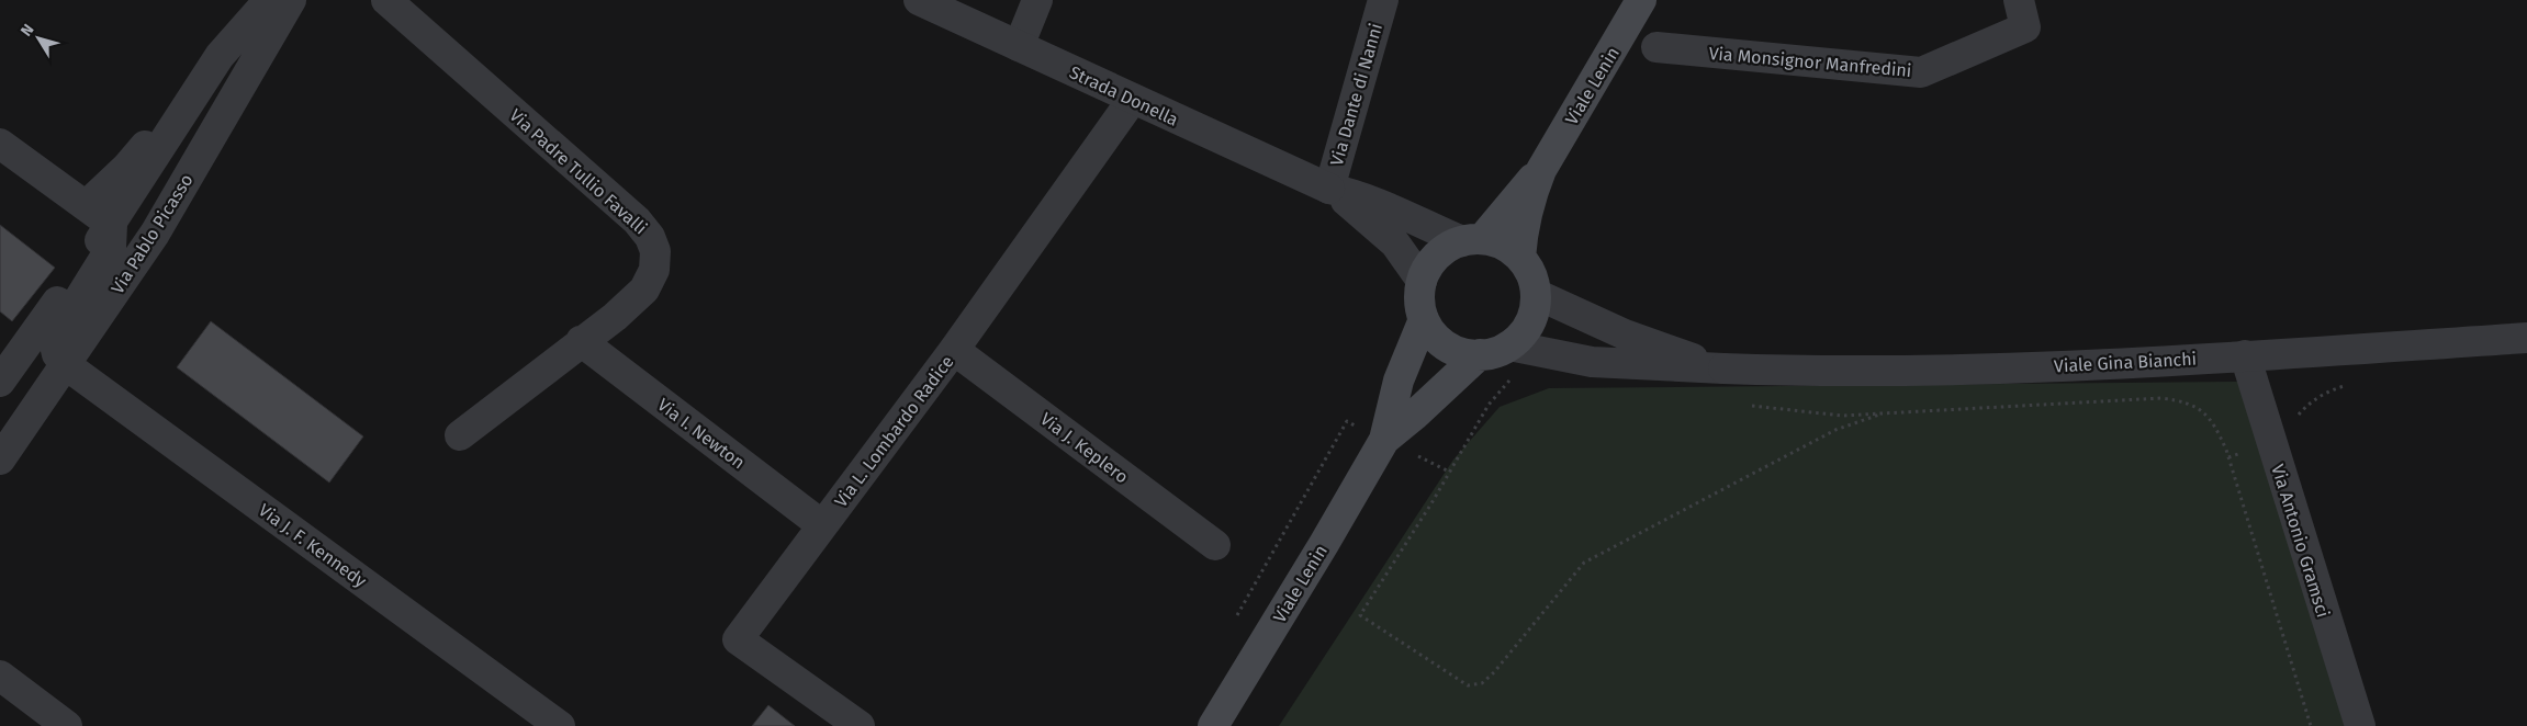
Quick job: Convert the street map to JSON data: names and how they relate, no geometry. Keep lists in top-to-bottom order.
{
  "streets": {
    "main road": ["Viale Lenin"],
    "street": [
      "Via Monsignor Manfredini",
      "Via Dante di Nanni",
      "Strada Donella",
      "Via Padre Tullio Favalli",
      "Via Pablo Picasso",
      "Viale Gina Bianchi",
      "Via L. Lombardo Radice",
      "Via I. Newton",
      "Via J. Keplero",
      "Via Antonio Gramsci",
      "Via J. F. Kennedy"
    ]
  },
  "crossings": [
    ["Viale Lenin", "Viale Gina Bianchi"],
    ["Via Dante di Nanni", "Strada Donella"],
    ["Strada Donella", "Via L. Lombardo Radice"],
    ["Via Padre Tullio Favalli", "Via I. Newton"],
    ["Via Pablo Picasso", "Via J. F. Kennedy"],
    ["Viale Gina Bianchi", "Via Antonio Gramsci"],
    ["Via L. Lombardo Radice", "Via I. Newton"],
    ["Via L. Lombardo Radice", "Via J. Keplero"]
  ],
  "north": "top left"
}
